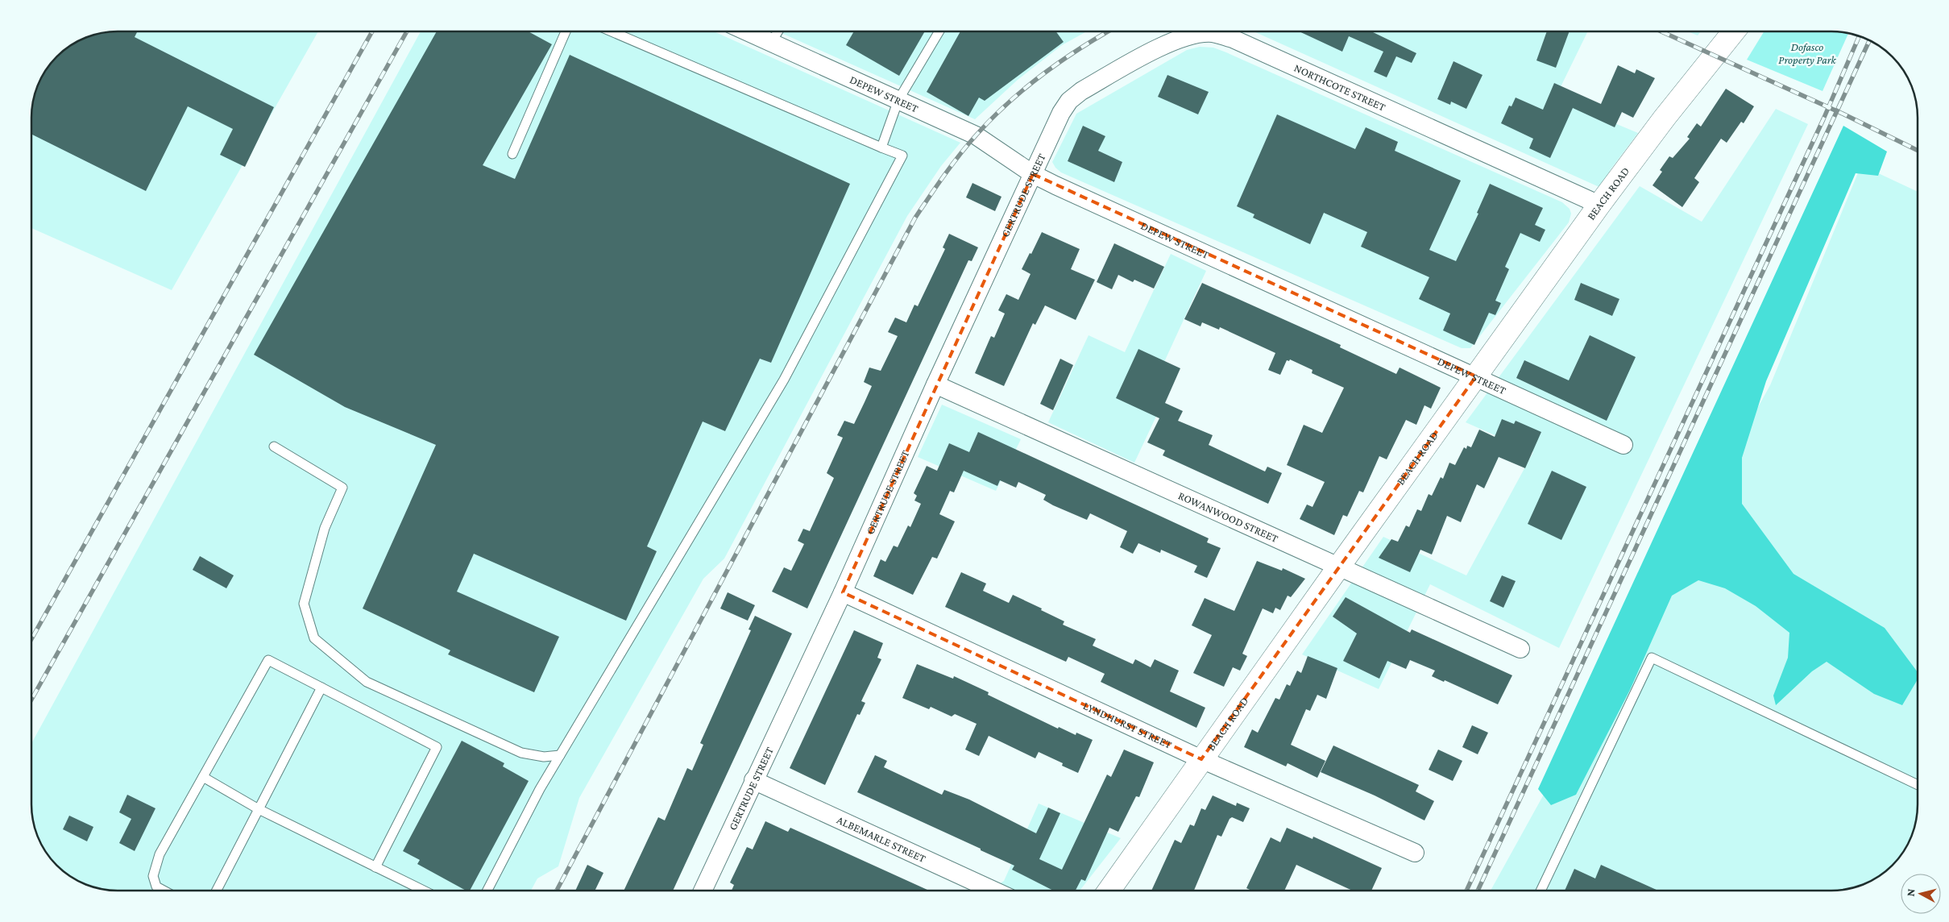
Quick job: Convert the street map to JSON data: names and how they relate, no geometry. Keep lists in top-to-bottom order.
{
  "streets": {
    "street": [
      "NORTHCOTE STREET",
      "DEPEW STREET",
      "BEACH ROAD",
      "GERTRUDE STREET",
      "ROWANWOOD STREET",
      "LYNDHURST STREET",
      "ALBEMARLE STREET"
    ]
  },
  "crossings": [
    ["NORTHCOTE STREET", "BEACH ROAD"],
    ["NORTHCOTE STREET", "GERTRUDE STREET"],
    ["DEPEW STREET", "BEACH ROAD"],
    ["DEPEW STREET", "GERTRUDE STREET"],
    ["BEACH ROAD", "ROWANWOOD STREET"],
    ["BEACH ROAD", "LYNDHURST STREET"],
    ["GERTRUDE STREET", "ROWANWOOD STREET"],
    ["GERTRUDE STREET", "LYNDHURST STREET"],
    ["GERTRUDE STREET", "ALBEMARLE STREET"]
  ],
  "parks": ["Dofasco Property Park"],
  "north": "left"
}
